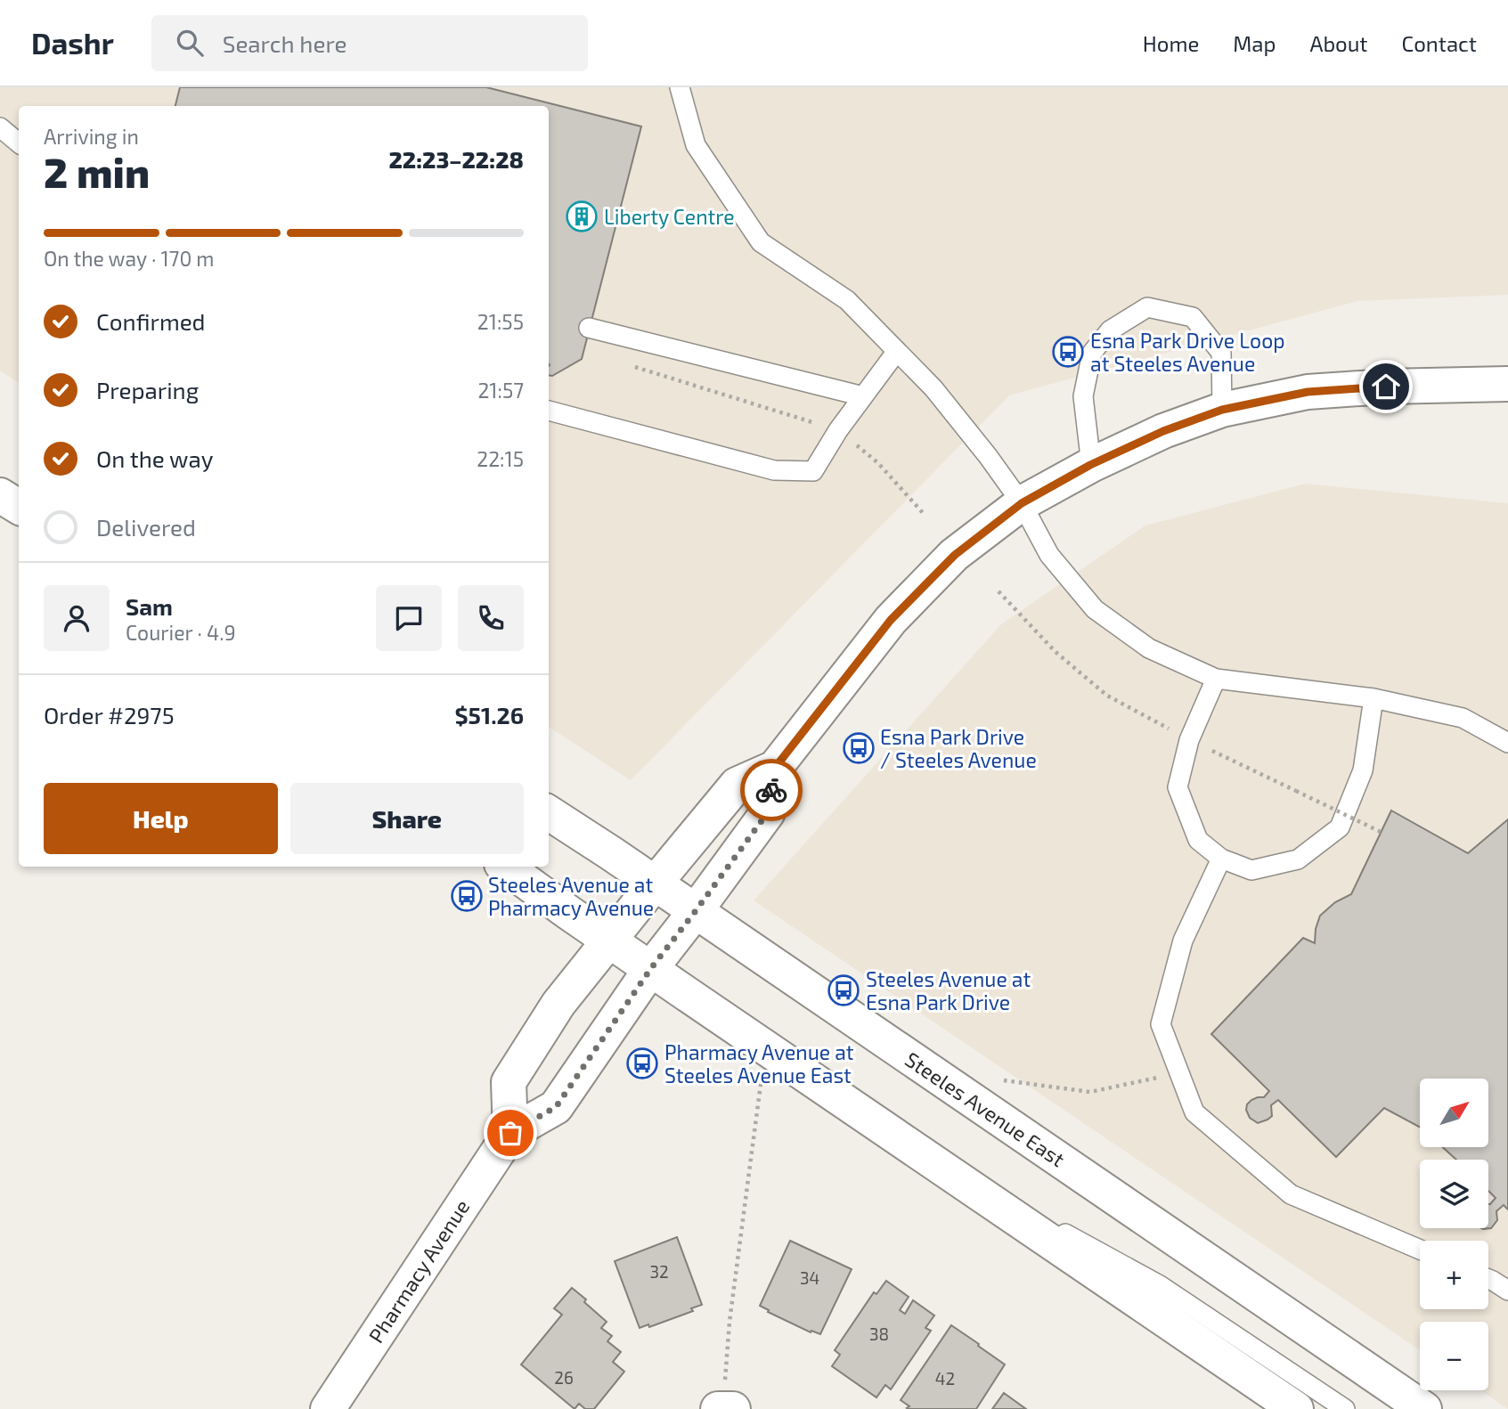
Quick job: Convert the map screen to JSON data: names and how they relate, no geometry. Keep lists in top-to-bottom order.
{
  "streets": {
    "street": ["Steeles Avenue East", "Pharmacy Avenue"]
  },
  "crossings": [
    ["Steeles Avenue East", "Pharmacy Avenue"]
  ],
  "places": {
    "building": ["Liberty Centre"],
    "bus stop": [
      "Esna Park Drive Loop at Steeles Avenue",
      "Esna Park Drive / Steeles Avenue",
      "Steeles Avenue at Pharmacy Avenue",
      "Steeles Avenue at Esna Park Drive",
      "Pharmacy Avenue at Steeles Avenue East"
    ]
  },
  "house_numbers": [
    "32",
    "34",
    "38",
    "26",
    "42"
  ],
  "north": "top right",
  "page": {
    "header": "Dashr",
    "search": "Search here",
    "nav": [
      "Home",
      "Map",
      "About",
      "Contact"
    ],
    "heading": ["2 min", "Arriving in", "22:23–22:28"],
    "panel": [
      "Sam",
      "Courier · 4.9",
      "Order #2975",
      "$51.26"
    ],
    "bar": "On the way · 170 m",
    "list": [
      ["Confirmed", "21:55"],
      ["Preparing", "21:57"],
      ["On the way", "22:15"],
      "Delivered"
    ],
    "buttons": ["Help", "Share"],
    "map_buttons": ["+", "−"]
  }
}
